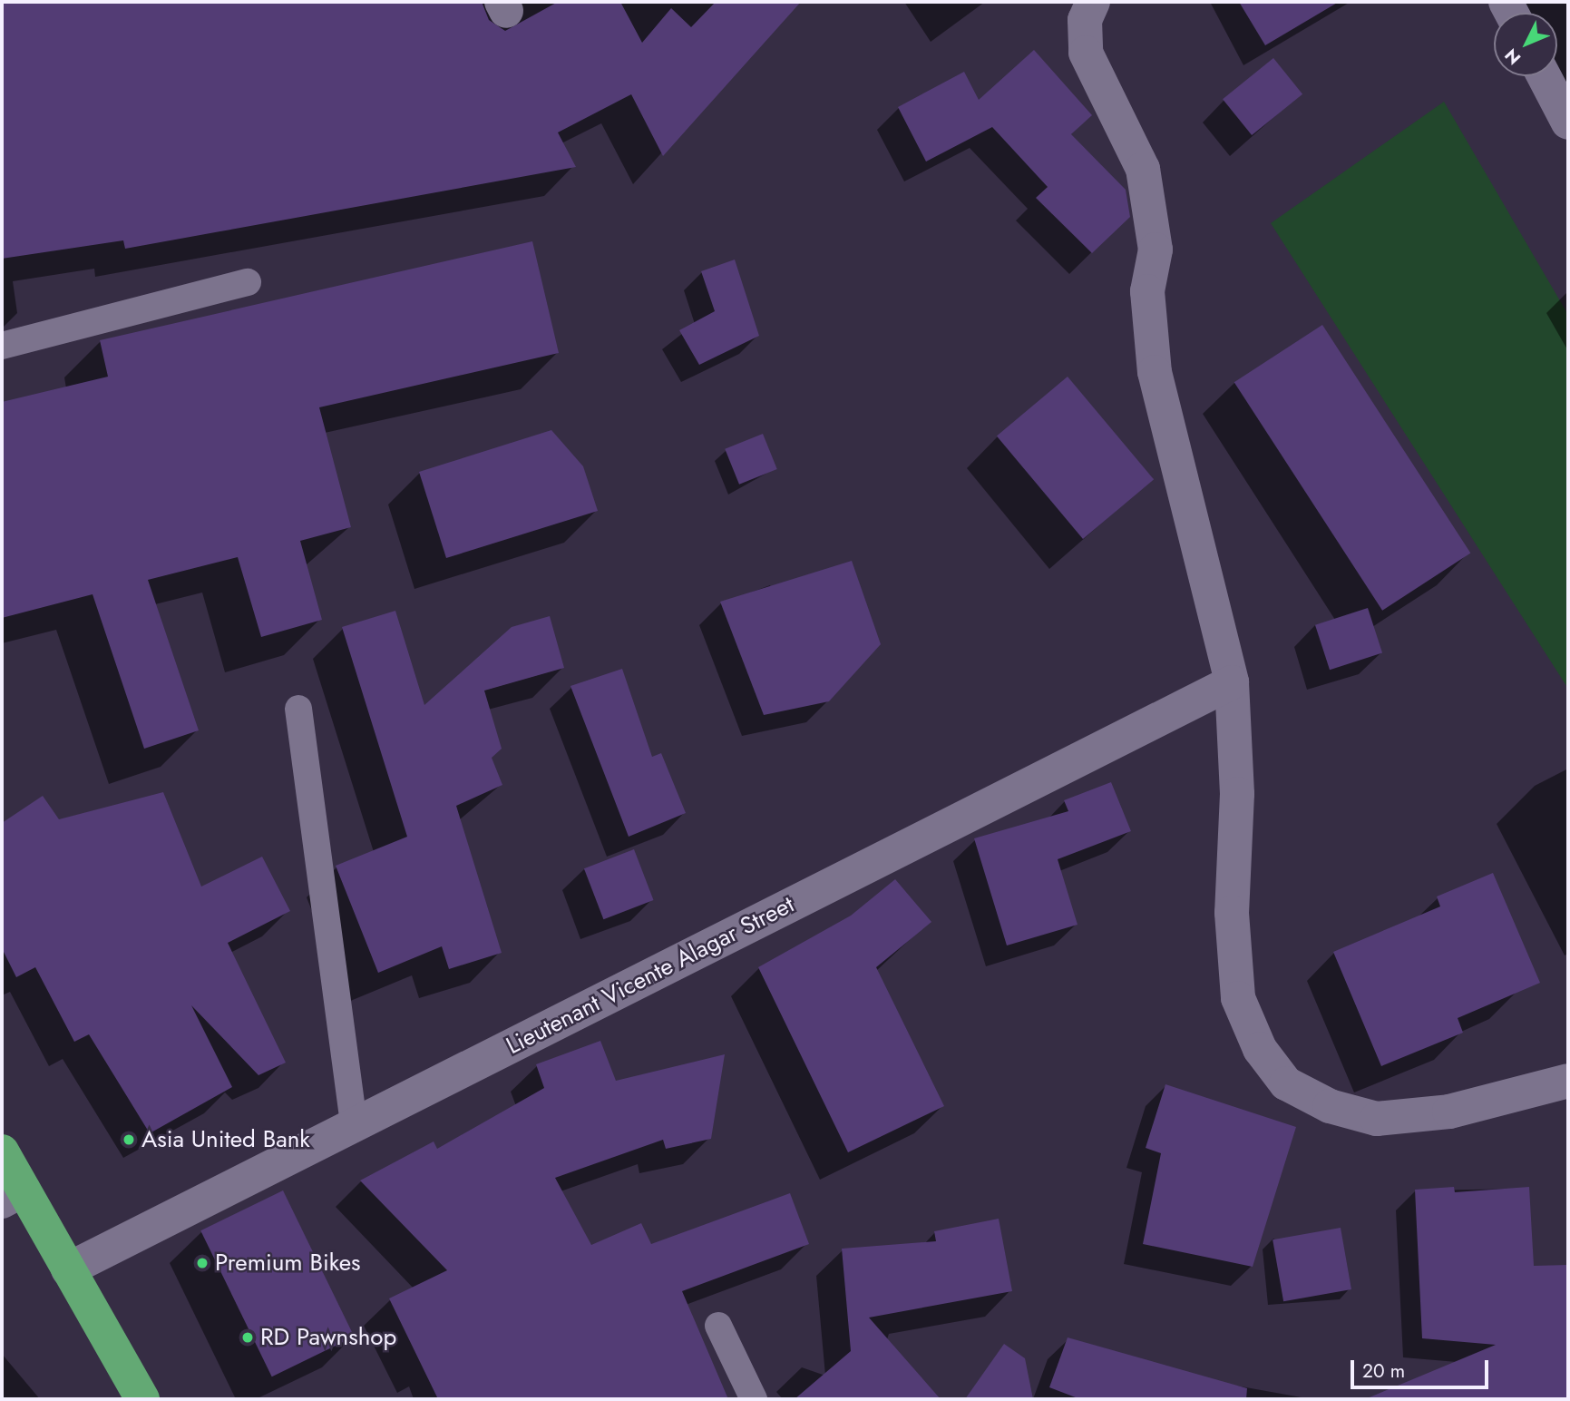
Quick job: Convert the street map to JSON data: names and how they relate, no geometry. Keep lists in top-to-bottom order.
{
  "streets": {
    "street": ["Lieutenant Vicente Alagar Street"]
  },
  "places": ["Asia United Bank", "Premium Bikes", "RD Pawnshop"],
  "scale_bar": "20 m",
  "north": "bottom left"
}
